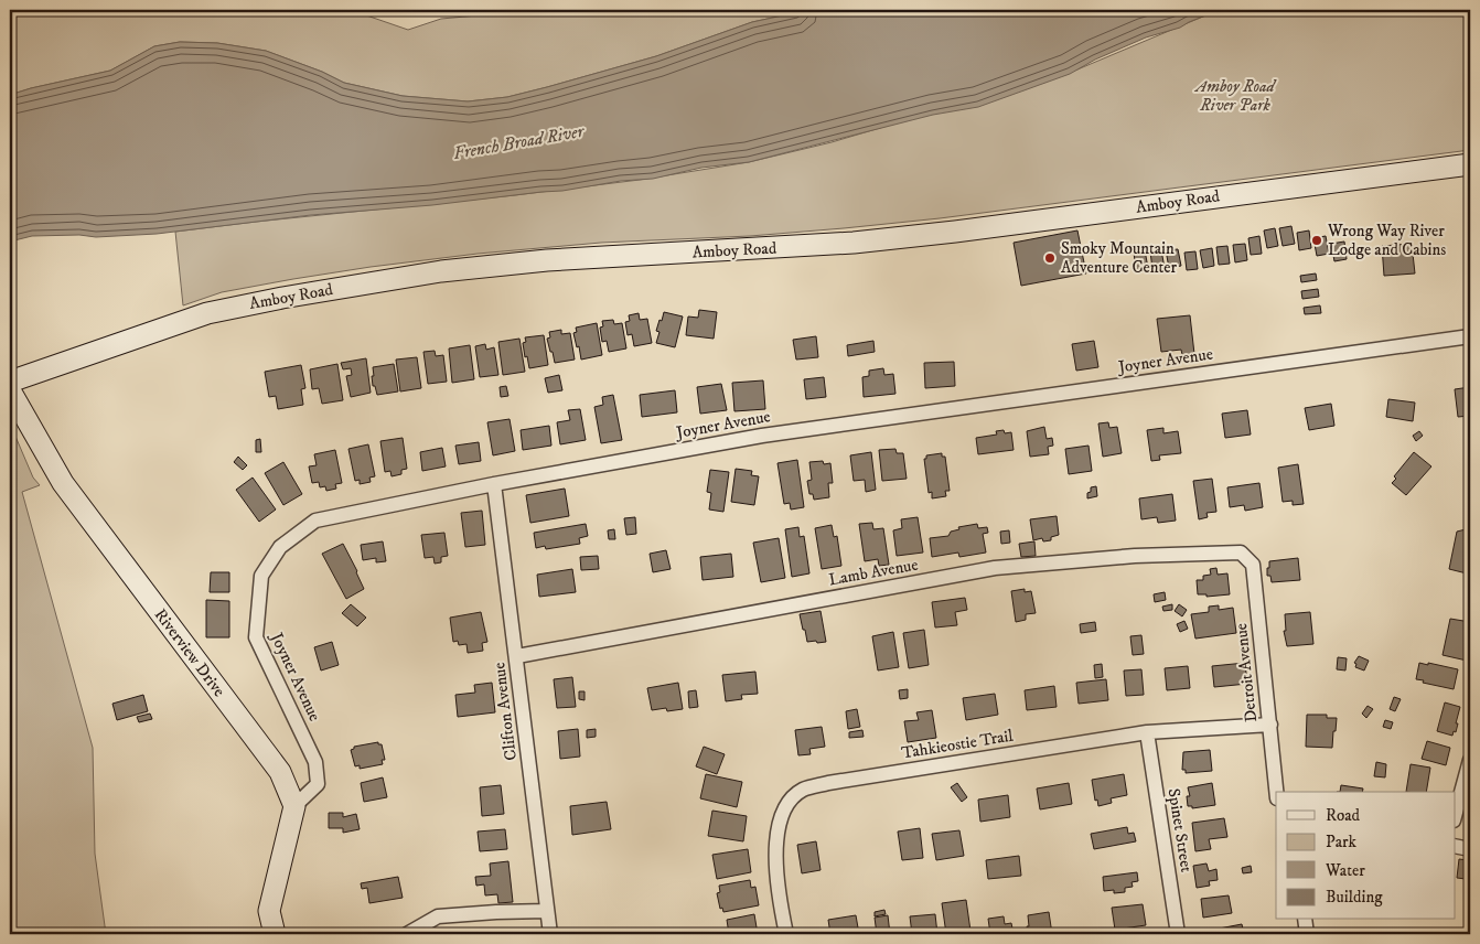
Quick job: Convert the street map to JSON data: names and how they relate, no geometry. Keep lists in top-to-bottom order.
{
  "streets": {
    "main road": ["Amboy Road", "Riverview Drive"],
    "street": [
      "Joyner Avenue",
      "Lamb Avenue",
      "Detroit Avenue",
      "Clifton Avenue",
      "Tahkieostie Trail",
      "Spinet Street"
    ]
  },
  "crossings": [
    ["Joyner Avenue", "Riverview Drive"],
    ["Joyner Avenue", "Clifton Avenue"],
    ["Lamb Avenue", "Detroit Avenue"],
    ["Lamb Avenue", "Clifton Avenue"],
    ["Detroit Avenue", "Tahkieostie Trail"],
    ["Tahkieostie Trail", "Spinet Street"]
  ],
  "water": ["French Broad River"],
  "parks": ["Amboy Road River Park"],
  "places": ["Wrong Way River Lodge and Cabins", "Smoky Mountain Adventure Center"],
  "legend": [
    "Road",
    "Park",
    "Water",
    "Building"
  ]
}
